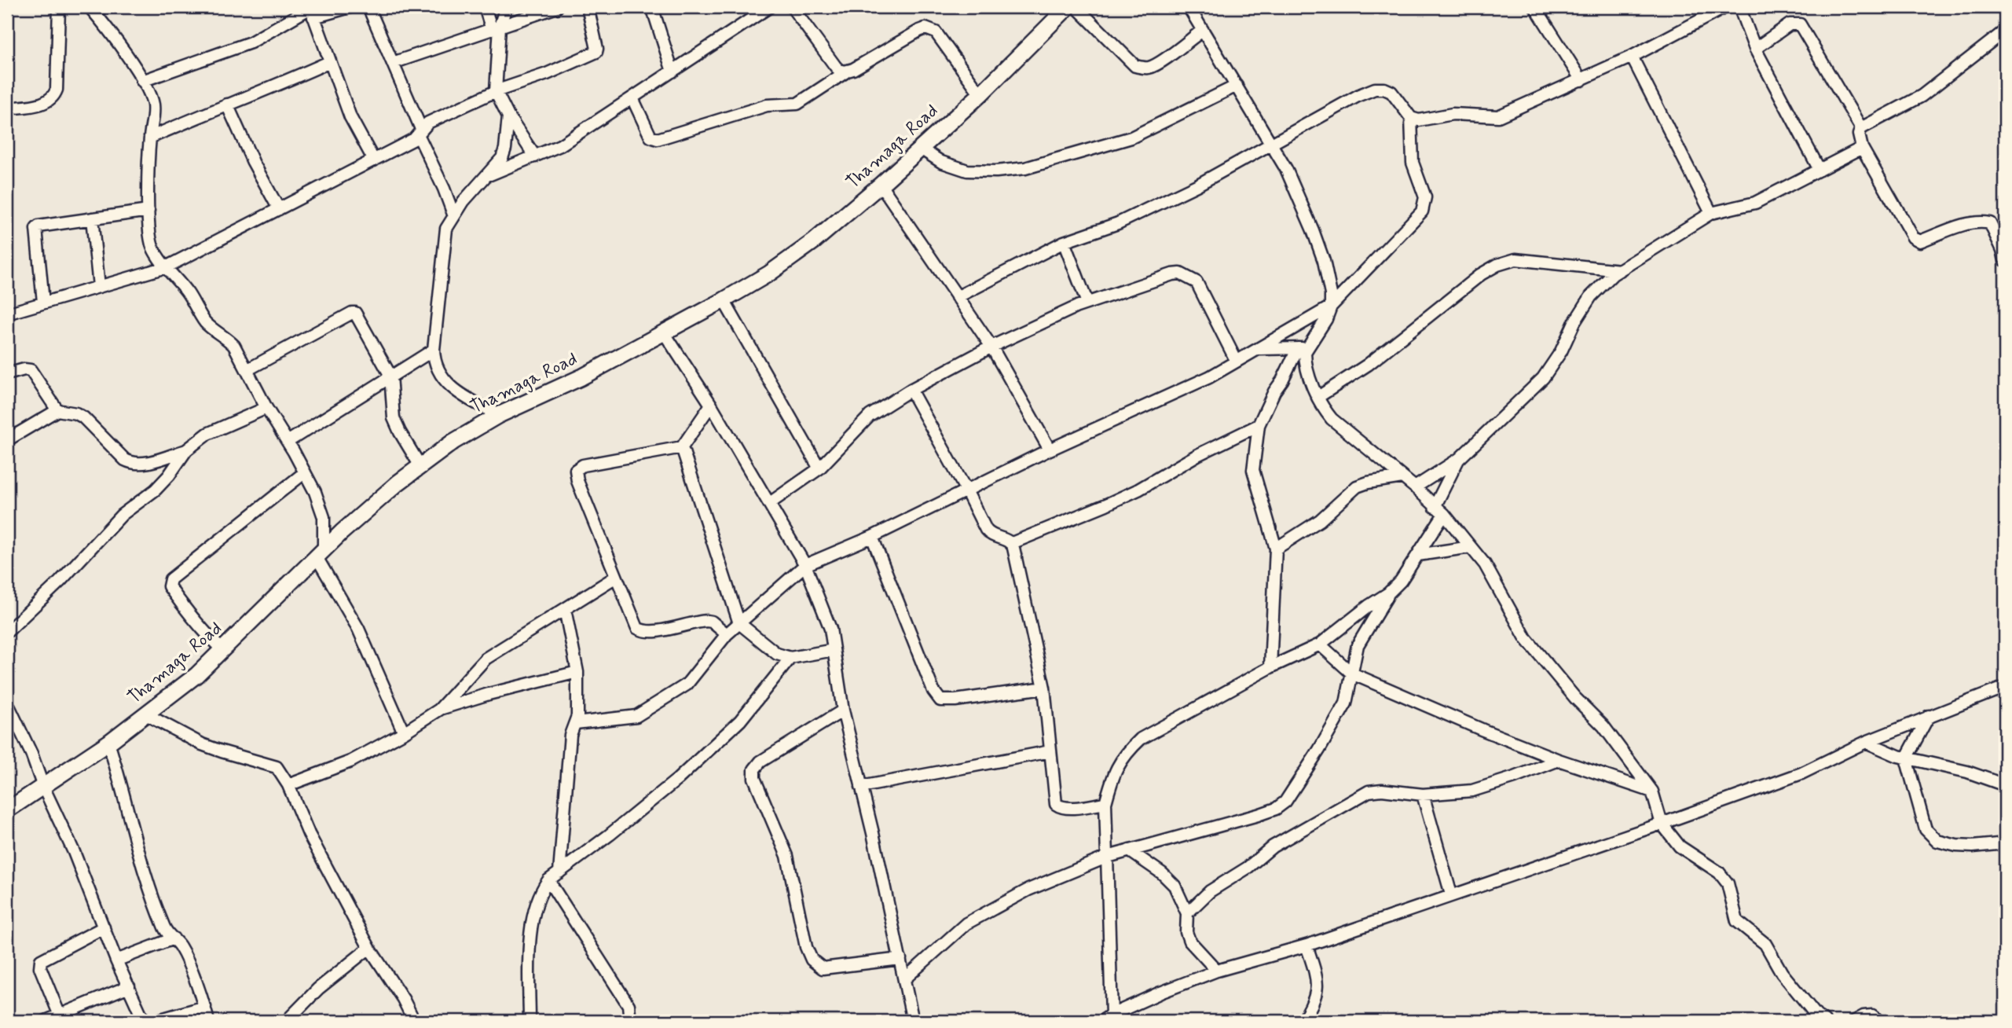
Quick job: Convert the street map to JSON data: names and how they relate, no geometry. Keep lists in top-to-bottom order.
{
  "streets": {
    "main road": ["Thamaga Road"]
  }
}
